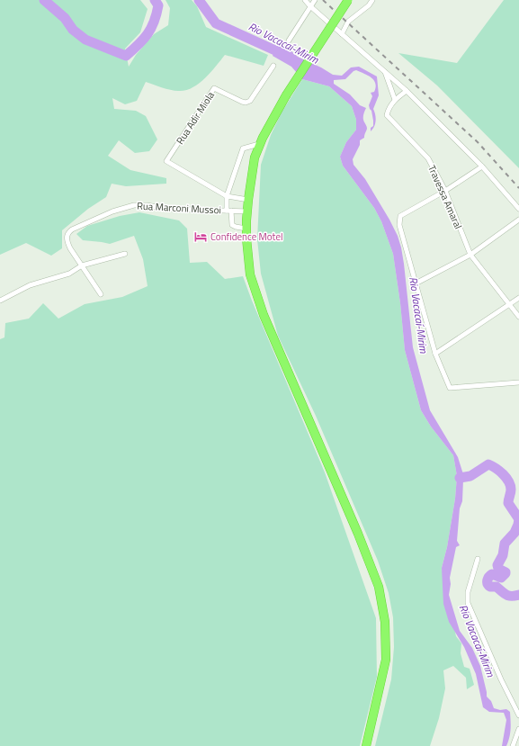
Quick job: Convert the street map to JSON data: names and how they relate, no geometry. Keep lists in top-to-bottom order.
{
  "streets": {
    "street": ["Rua Adir Miola", "Travessa Amaral", "Rua Marconi Mussoi"]
  },
  "water": ["Rio Vacacaí-Mirim"],
  "places": {
    "hotel": ["Confidence Motel"]
  }
}
